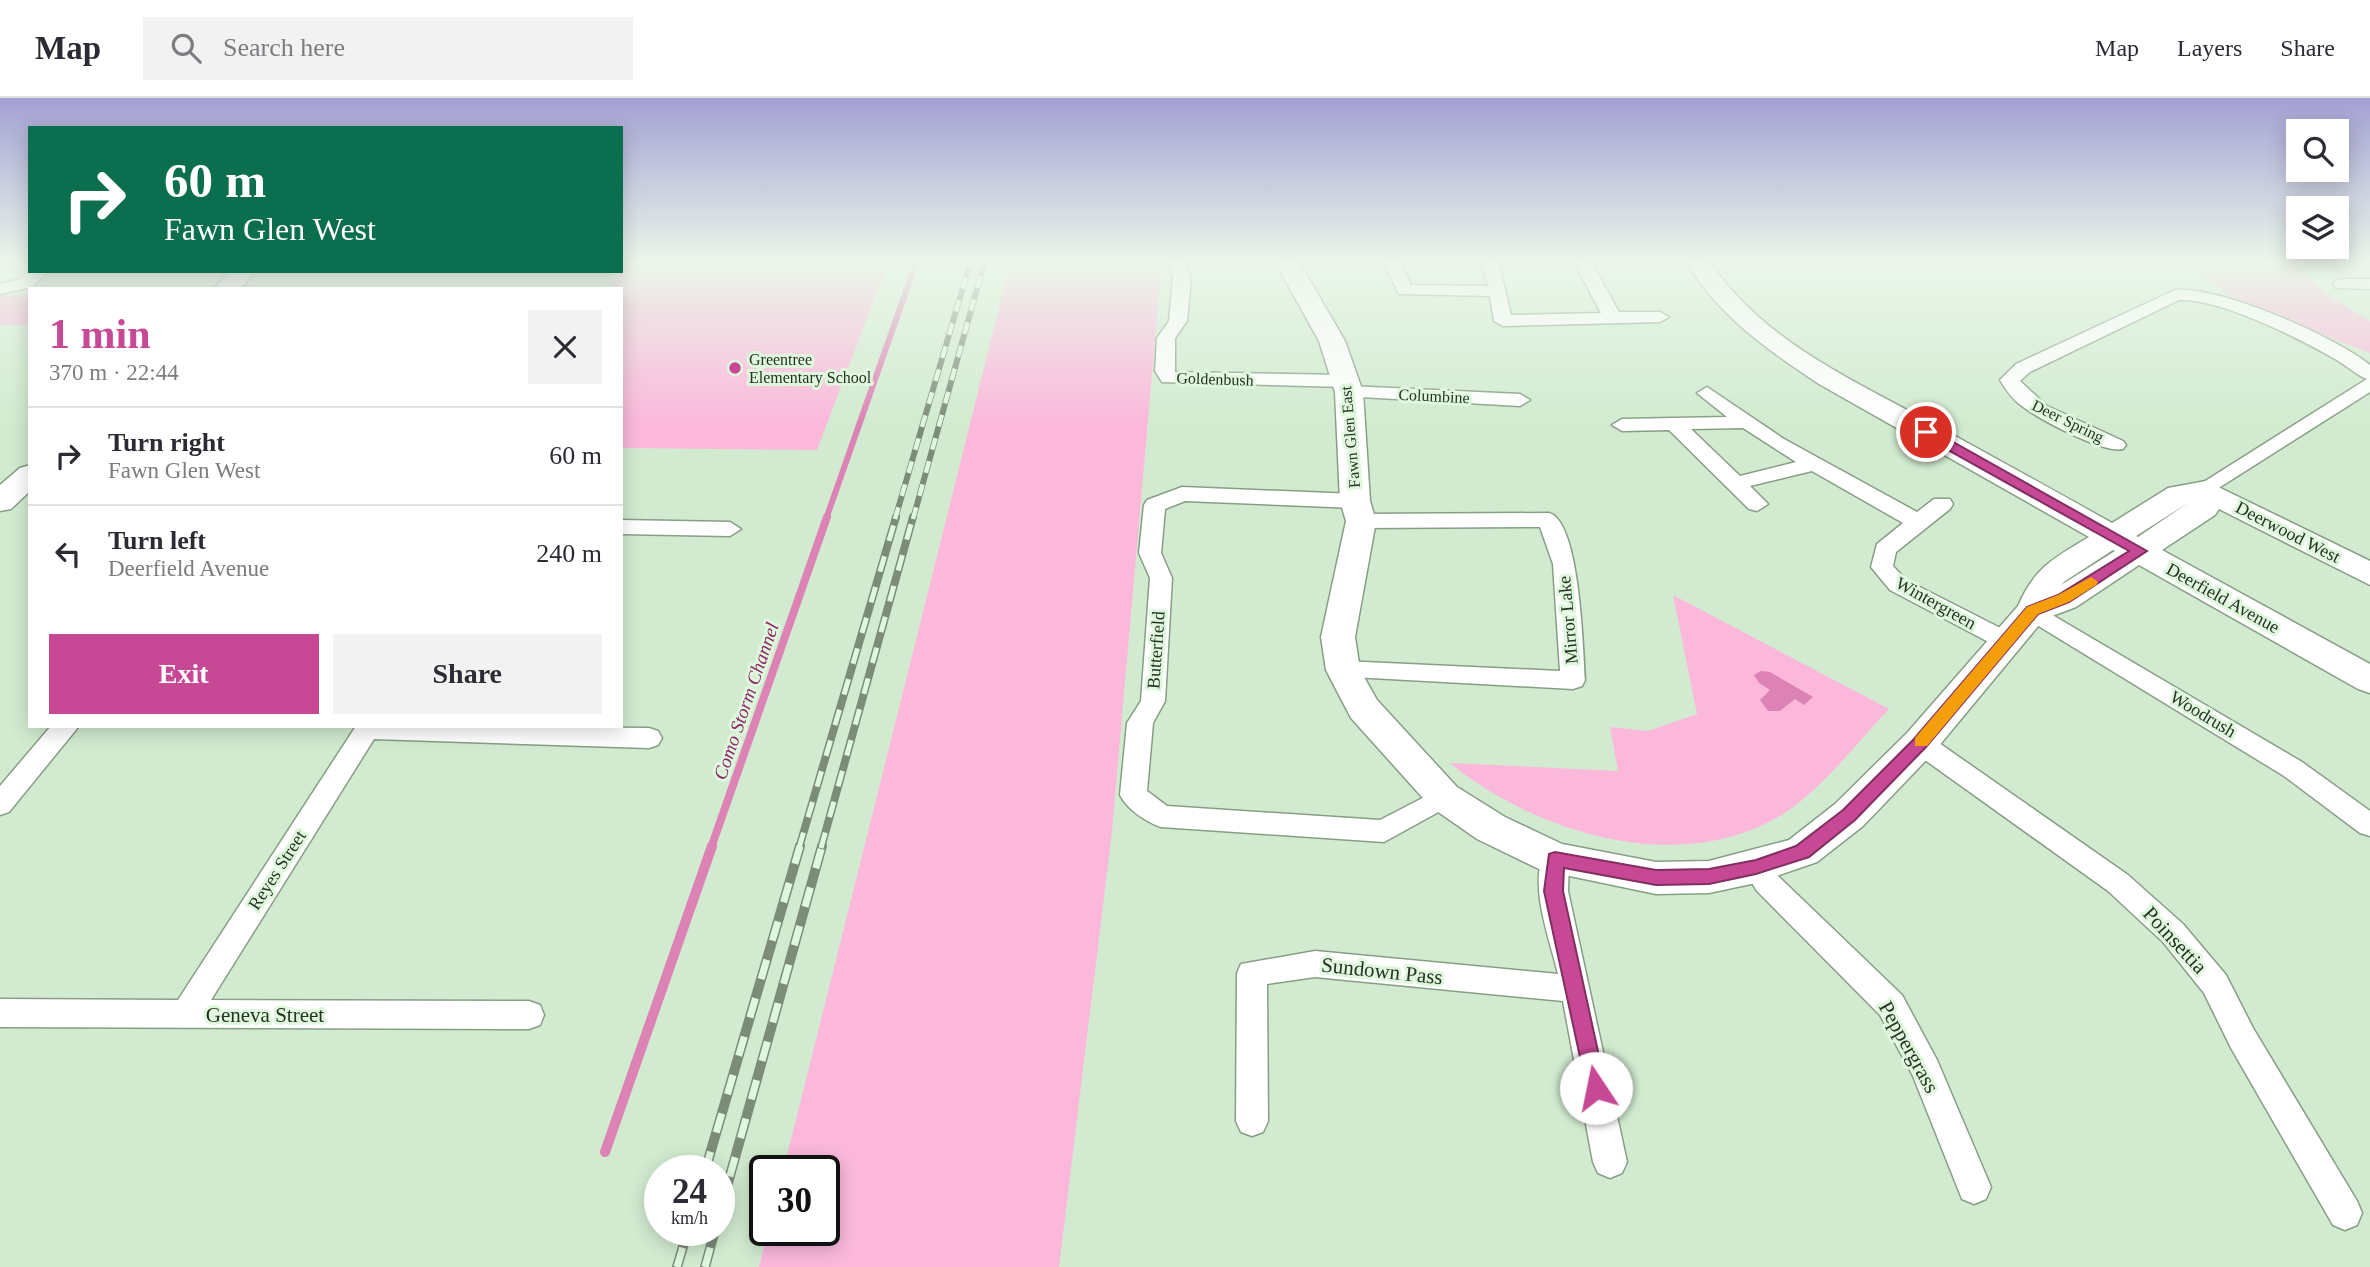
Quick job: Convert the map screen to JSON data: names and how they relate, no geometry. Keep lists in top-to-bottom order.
{
  "streets": {
    "street": [
      "Goldenbush",
      "Columbine",
      "Deer Spring",
      "Fawn Glen East",
      "Deerwood West",
      "Deerfield Avenue",
      "Wintergreen",
      "Mirror Lake",
      "Butterfield",
      "Woodrush",
      "Reyes Street",
      "Poinsettia",
      "Sundown Pass",
      "Geneva Street",
      "Peppergrass"
    ]
  },
  "crossings": [
    ["Goldenbush", "Columbine"],
    ["Goldenbush", "Fawn Glen East"],
    ["Columbine", "Fawn Glen East"],
    ["Fawn Glen East", "Mirror Lake"],
    ["Fawn Glen East", "Butterfield"],
    ["Mirror Lake", "Butterfield"],
    ["Reyes Street", "Geneva Street"]
  ],
  "water": ["Como Storm Channel"],
  "places": ["Greentree Elementary School"],
  "page": {
    "header": "Map",
    "search": "Search here",
    "nav": ["Map", "Layers", "Share"],
    "turn": ["60 m", "Fawn Glen West"],
    "heading": ["1 min", "370 m · 22:44"],
    "list": [
      {
        "name": "Turn right",
        "note": "Fawn Glen West",
        "value": "60 m"
      },
      {
        "name": "Turn left",
        "note": "Deerfield Avenue",
        "value": "240 m"
      }
    ],
    "buttons": ["Exit", "Share"],
    "speed": "24 km/h",
    "limit": "30"
  }
}
